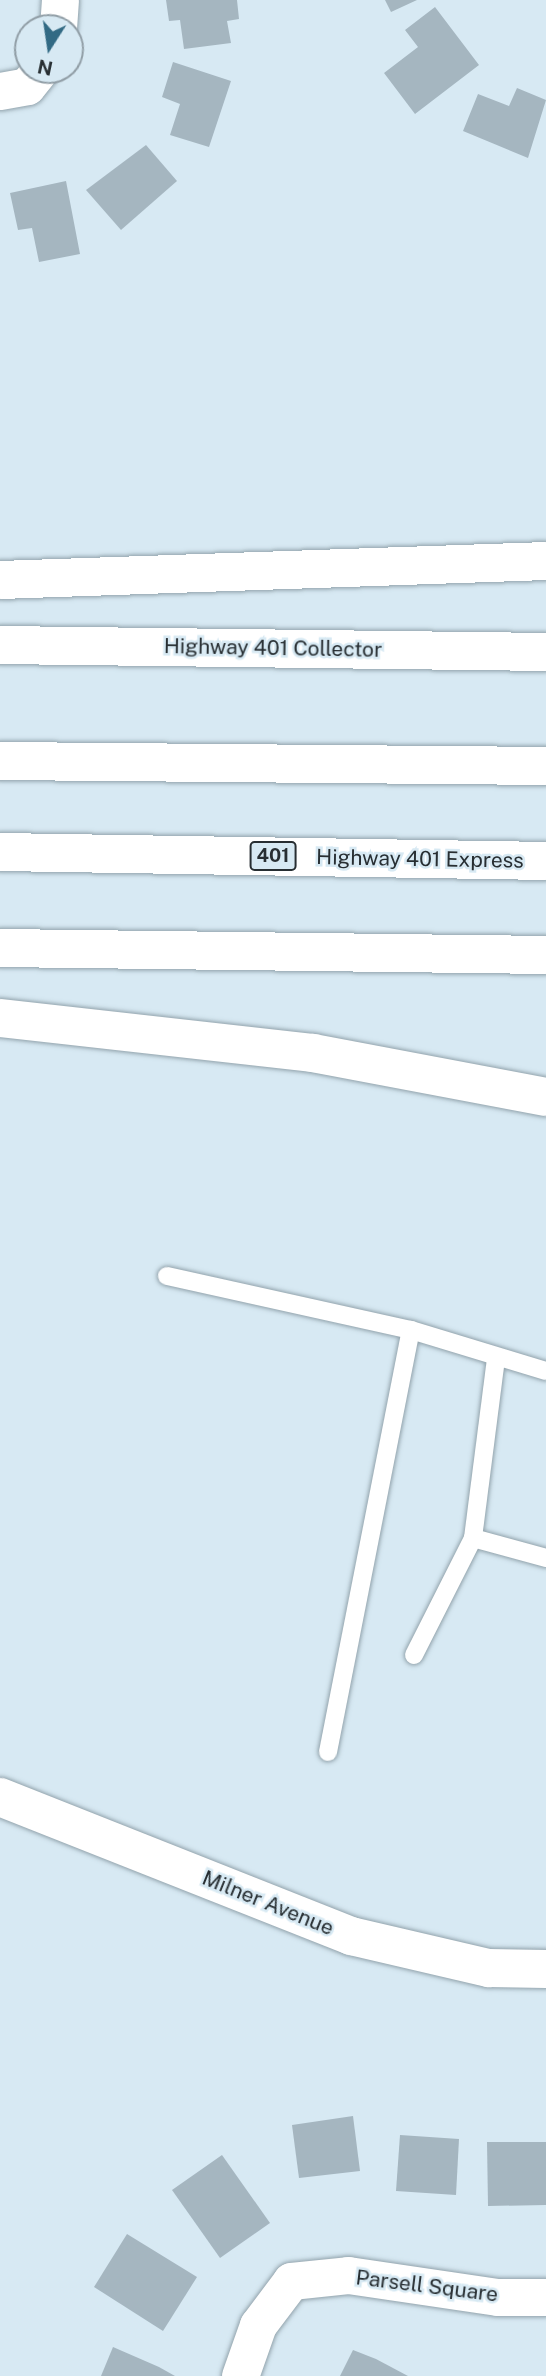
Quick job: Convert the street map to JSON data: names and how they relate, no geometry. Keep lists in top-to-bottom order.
{
  "streets": {
    "main road": [
      "Highway 401 Collector",
      "401",
      "Highway 401 Express",
      "Milner Avenue"
    ],
    "street": ["Parsell Square"]
  },
  "north": "bottom"
}
